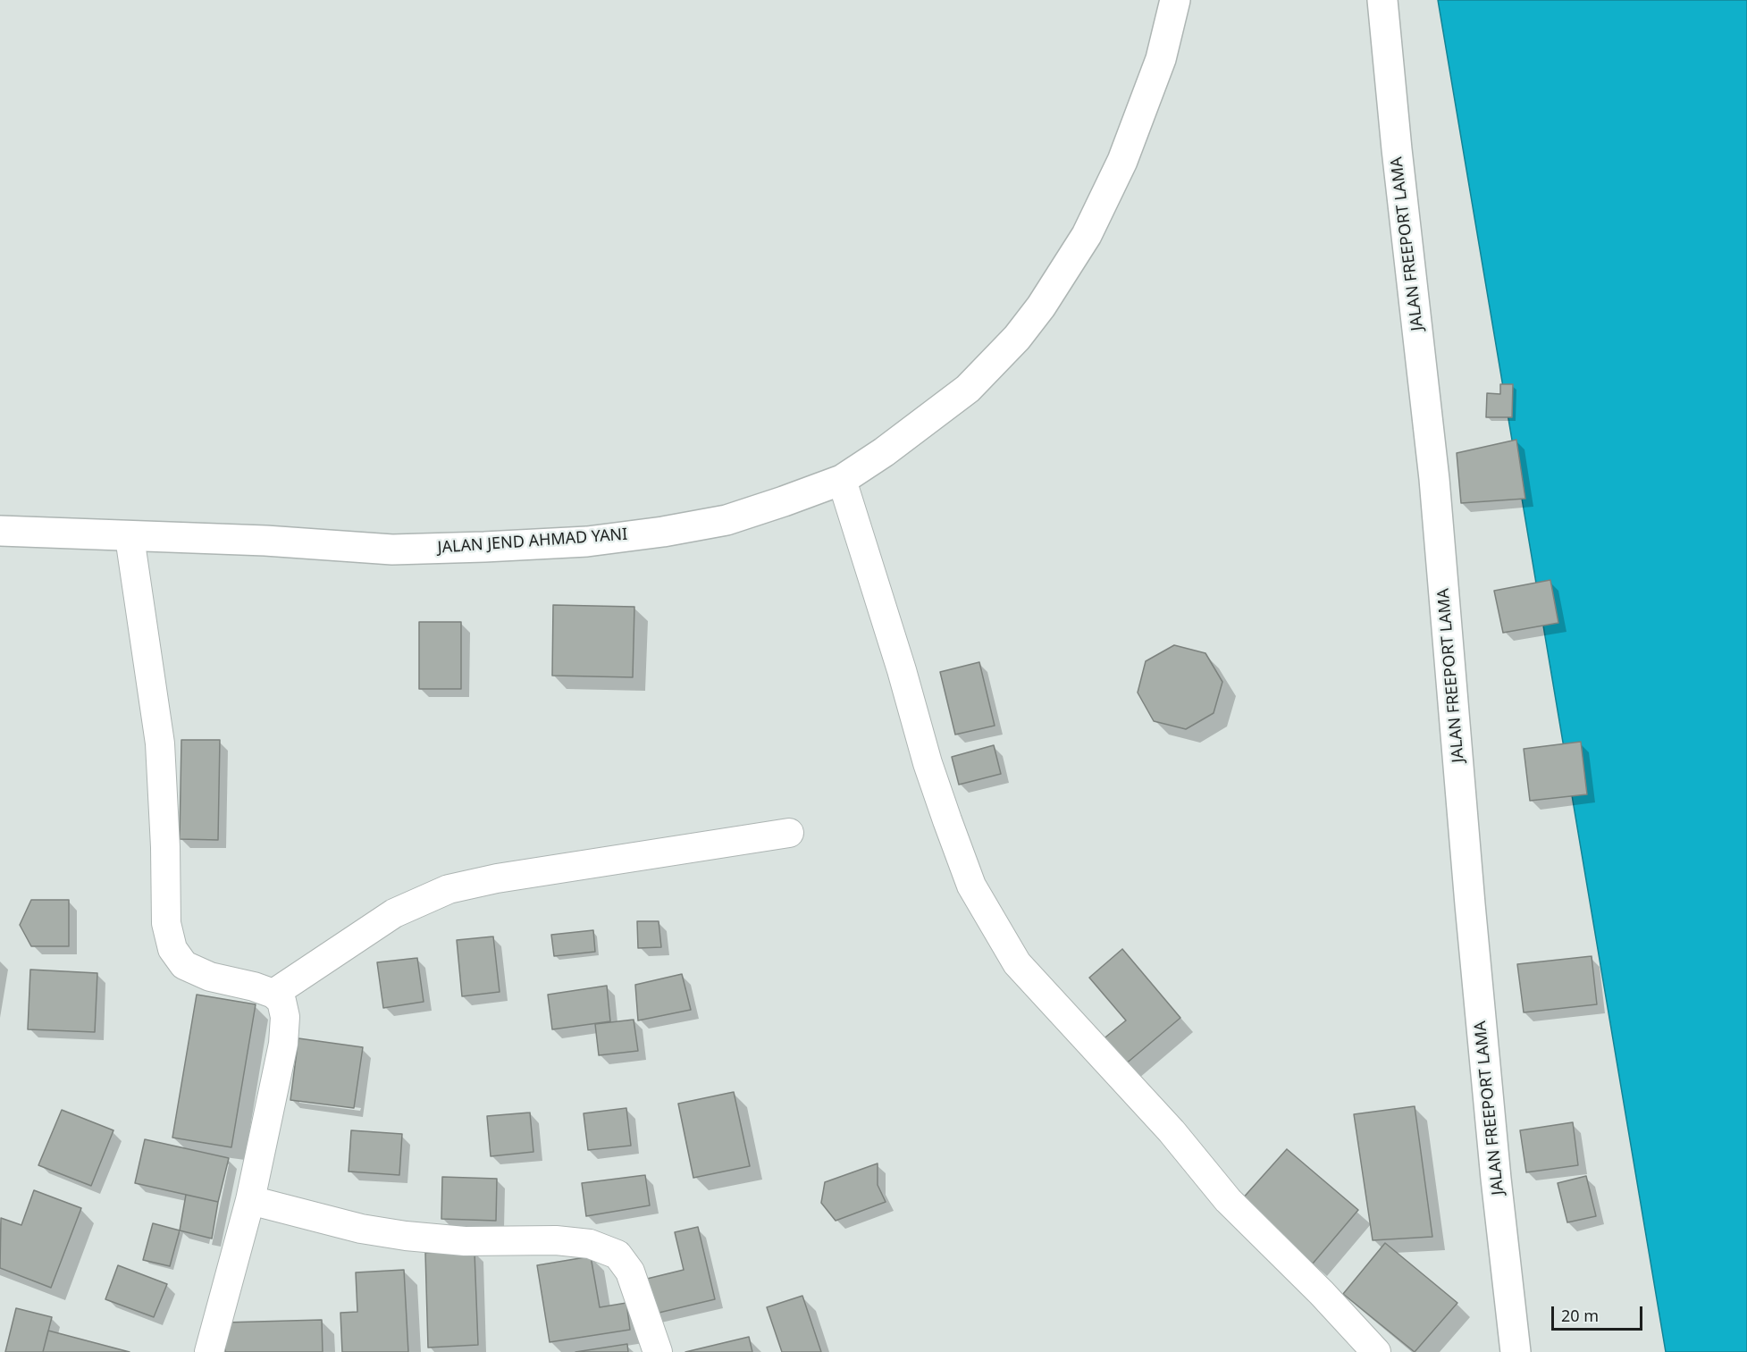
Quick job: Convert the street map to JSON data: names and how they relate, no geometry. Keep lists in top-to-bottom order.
{
  "streets": {
    "main road": ["JALAN FREEPORT LAMA", "JALAN JEND AHMAD YANI"]
  },
  "scale_bar": "20 m"
}
